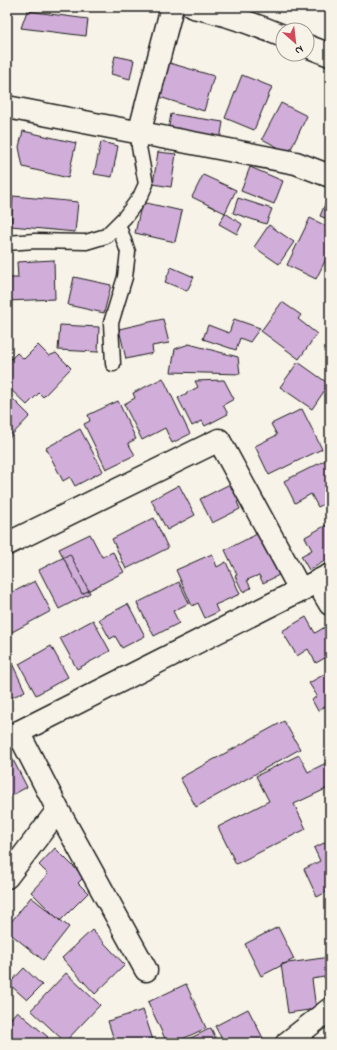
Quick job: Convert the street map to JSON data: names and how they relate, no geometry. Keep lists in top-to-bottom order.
{
  "north": "bottom right"
}
